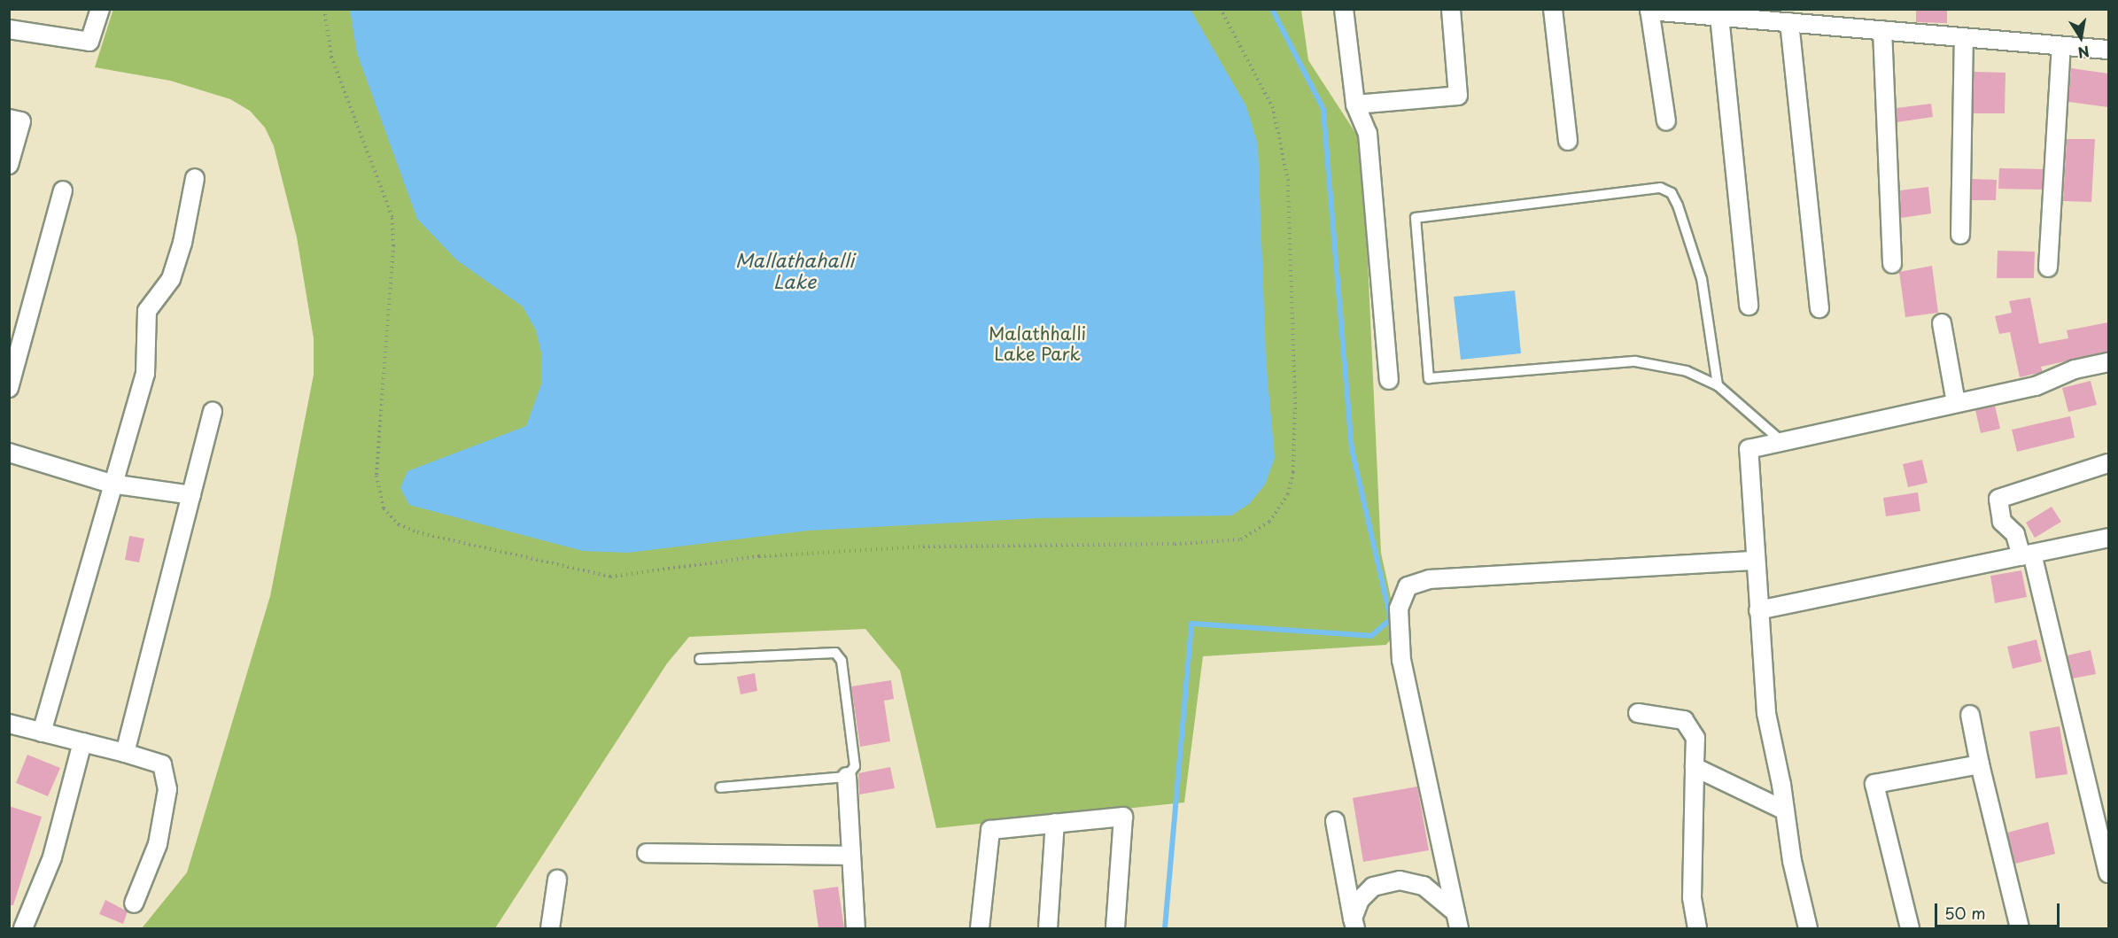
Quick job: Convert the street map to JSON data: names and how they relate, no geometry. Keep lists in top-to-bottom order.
{
  "water": ["Mallathahalli Lake"],
  "parks": ["Malathhalli Lake Park"],
  "scale_bar": "50 m",
  "north": "bottom"
}
